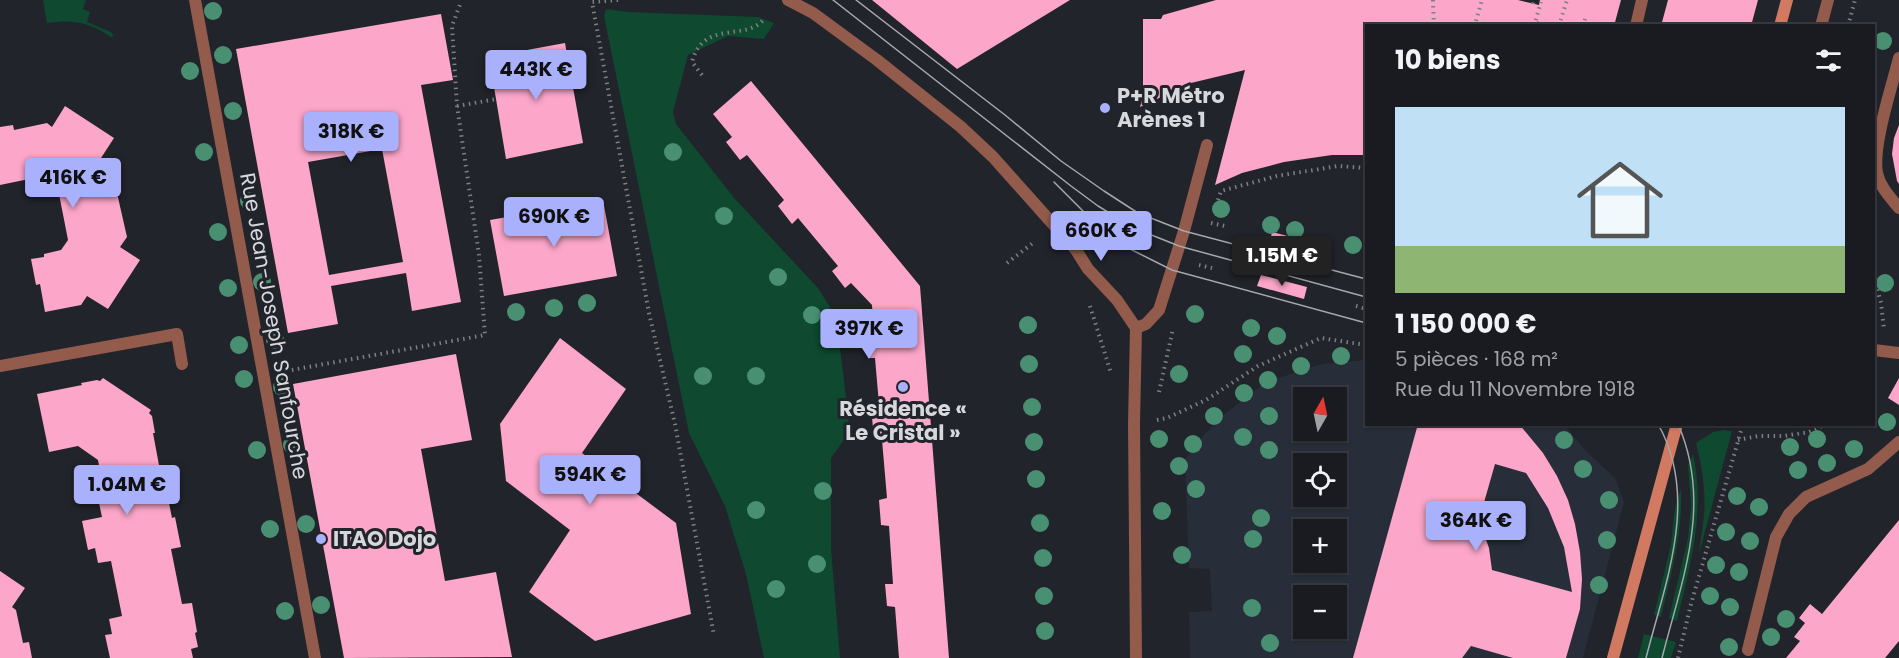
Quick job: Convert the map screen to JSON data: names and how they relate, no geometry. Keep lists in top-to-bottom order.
{
  "streets": {
    "street": ["Rue Jean-Joseph Sanfourche"]
  },
  "places": ["P+R Métro Arènes 1", "Résidence « Le Cristal »", "ITAO Dojo"],
  "north": "top",
  "page": {
    "heading": "10 biens",
    "price": [
      "443K €",
      "318K €",
      "416K €",
      "690K €",
      "660K €",
      "1.15M €",
      "397K €",
      "594K €",
      "1.04M €",
      "364K €"
    ],
    "list": [
      {
        "name": "1 150 000 €",
        "note": "5 pièces · 168 m² · Rue du 11 Novembre 1918"
      }
    ],
    "map_buttons": ["+", "−"]
  }
}
